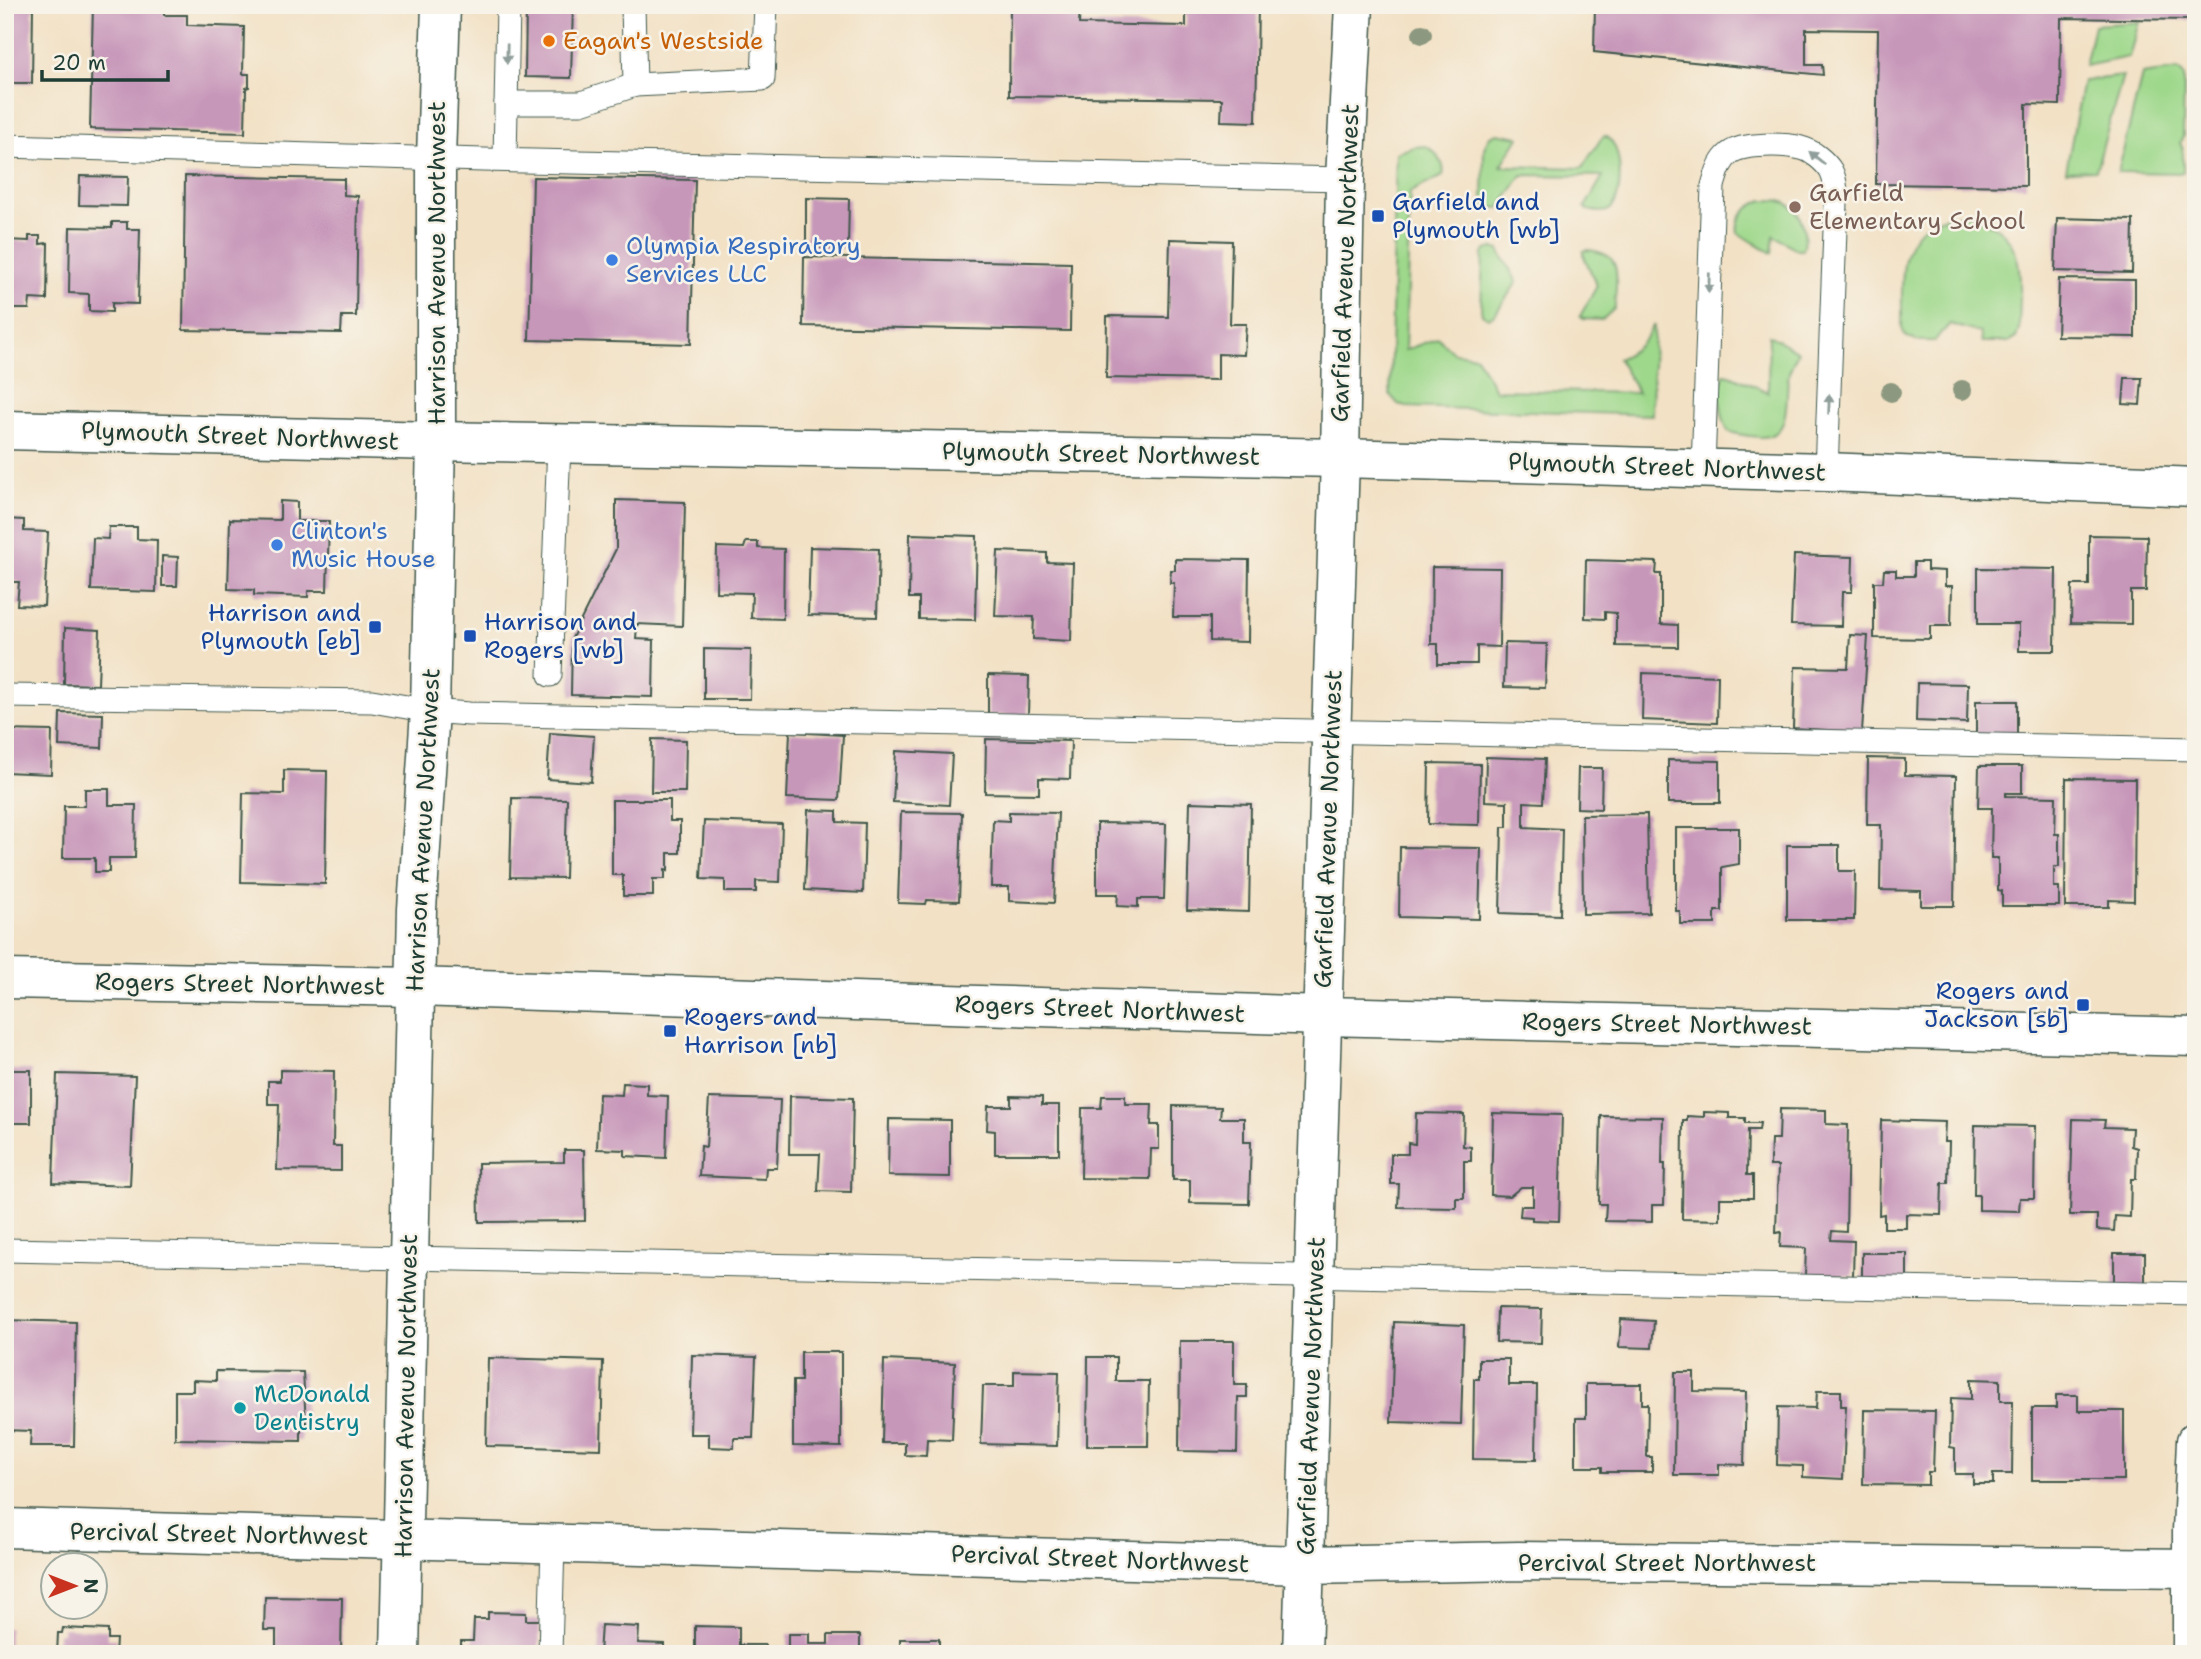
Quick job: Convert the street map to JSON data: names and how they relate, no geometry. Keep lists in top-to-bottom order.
{
  "streets": {
    "street": [
      "Harrison Avenue Northwest",
      "Garfield Avenue Northwest",
      "Plymouth Street Northwest",
      "Rogers Street Northwest",
      "Percival Street Northwest"
    ]
  },
  "crossings": [
    ["Harrison Avenue Northwest", "Plymouth Street Northwest"],
    ["Harrison Avenue Northwest", "Rogers Street Northwest"],
    ["Harrison Avenue Northwest", "Percival Street Northwest"],
    ["Garfield Avenue Northwest", "Plymouth Street Northwest"],
    ["Garfield Avenue Northwest", "Rogers Street Northwest"],
    ["Garfield Avenue Northwest", "Percival Street Northwest"]
  ],
  "places": {
    "other": [
      "Eagan's Westside",
      "Garfield Elementary School",
      "Olympia Respiratory Services LLC",
      "Clinton's Music House",
      "McDonald Dentistry"
    ],
    "transit": [
      "Garfield and Plymouth [wb]",
      "Harrison and Plymouth [eb]",
      "Harrison and Rogers [wb]",
      "Rogers and Jackson [sb]",
      "Rogers and Harrison [nb]"
    ]
  },
  "scale_bar": "20 m",
  "north": "right"
}
